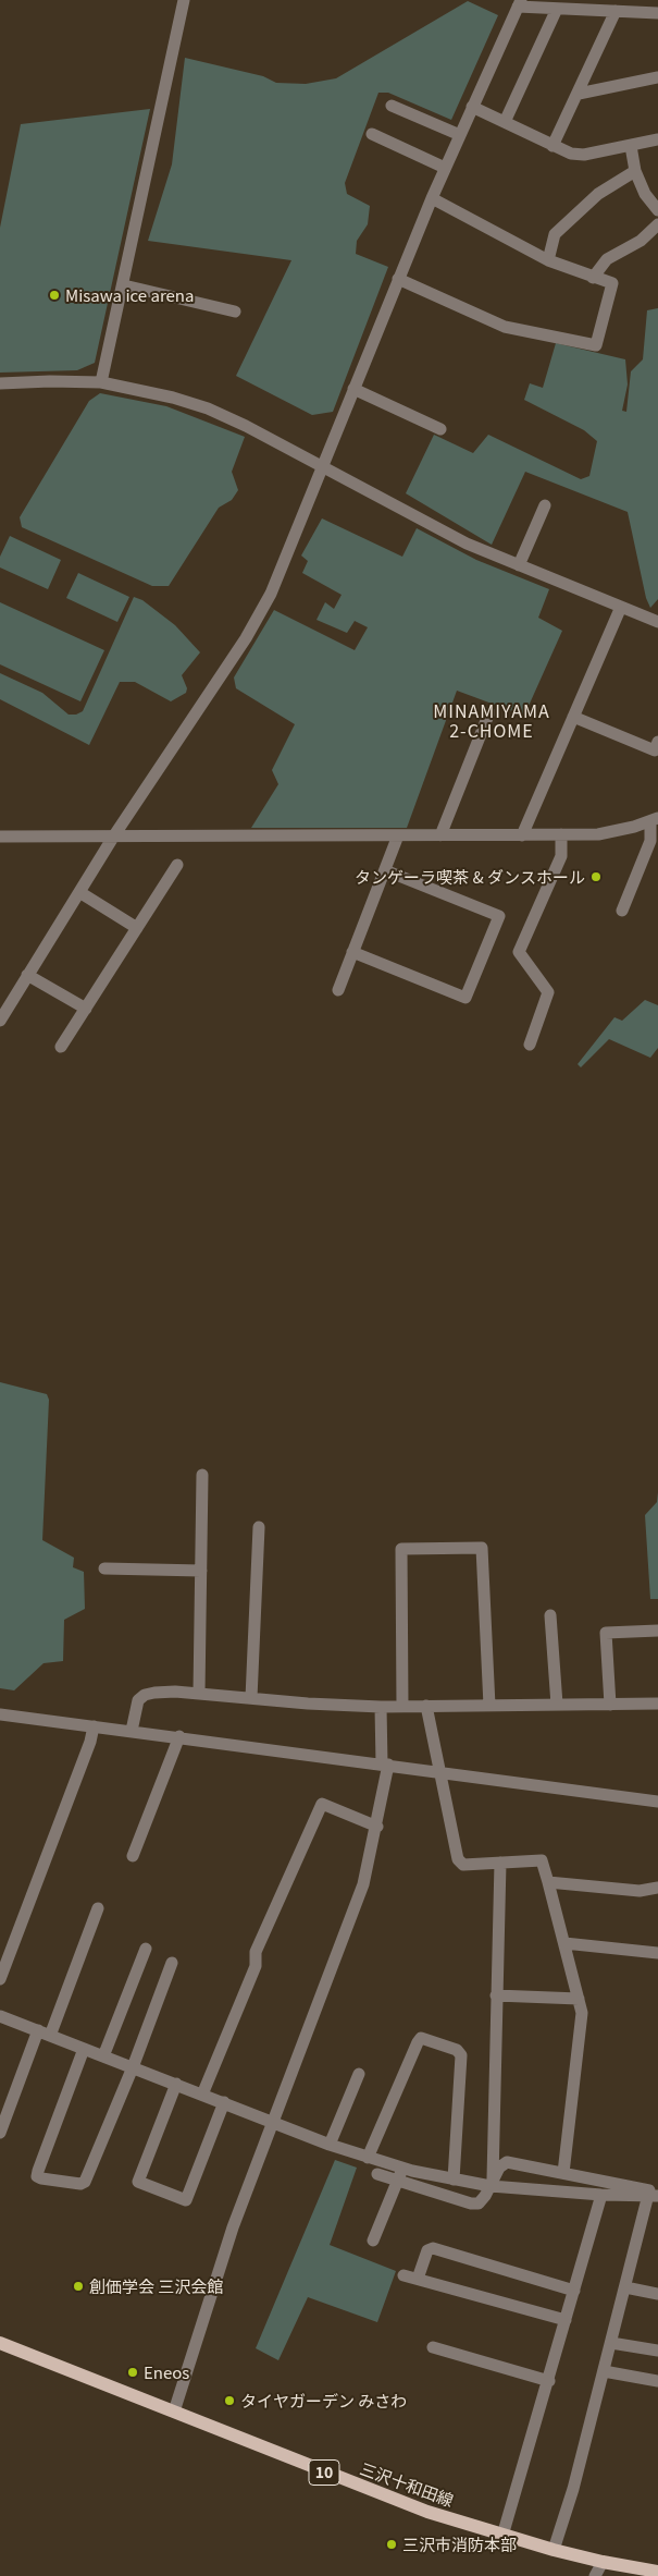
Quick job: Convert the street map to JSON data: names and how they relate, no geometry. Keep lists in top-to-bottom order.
{
  "streets": {
    "main road": ["10", "三沢十和田線"]
  },
  "districts": ["MINAMIYAMA 2-CHOME"],
  "places": [
    "Misawa ice arena",
    "タンゲーラ喫茶 & ダンスホール",
    "創価学会 三沢会館",
    "Eneos",
    "タイヤガーデン みさわ",
    "三沢市消防本部"
  ]
}
